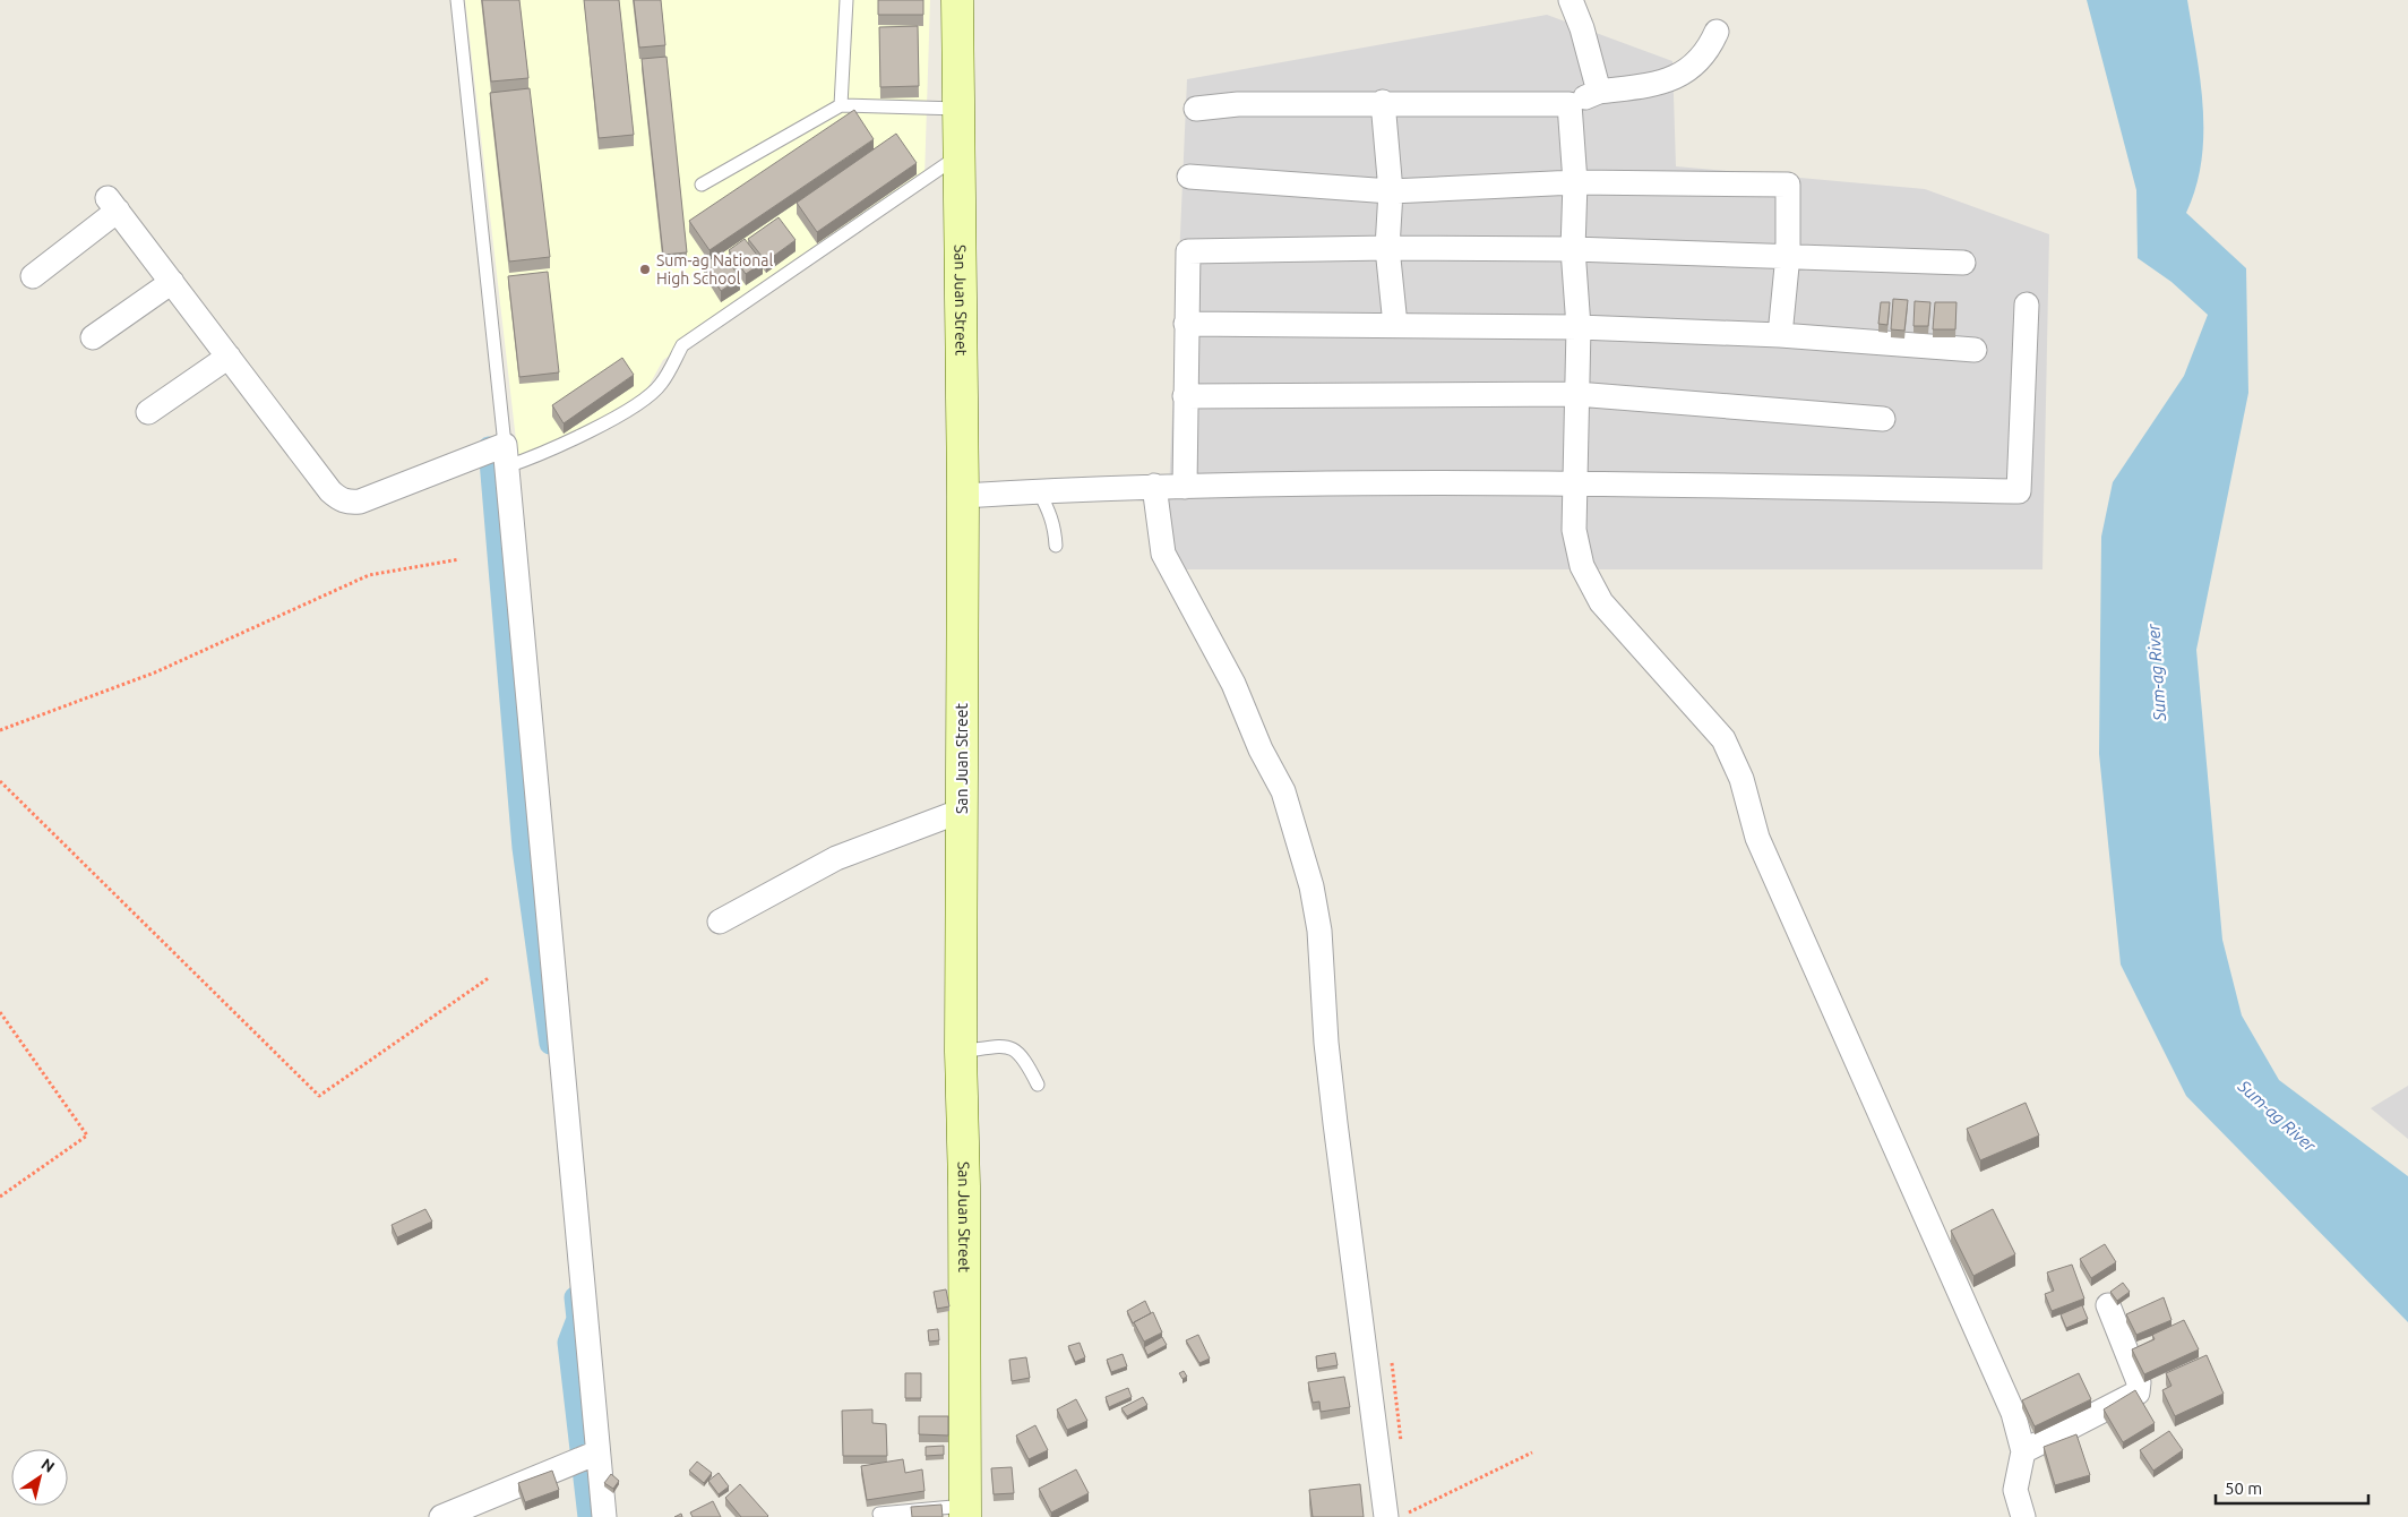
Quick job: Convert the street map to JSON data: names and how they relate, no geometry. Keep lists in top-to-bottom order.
{
  "streets": {
    "main road": ["San Juan Street"]
  },
  "water": ["Sum-ag River"],
  "places": ["Sum-ag National High School"],
  "scale_bar": "50 m",
  "north": "top right"
}
